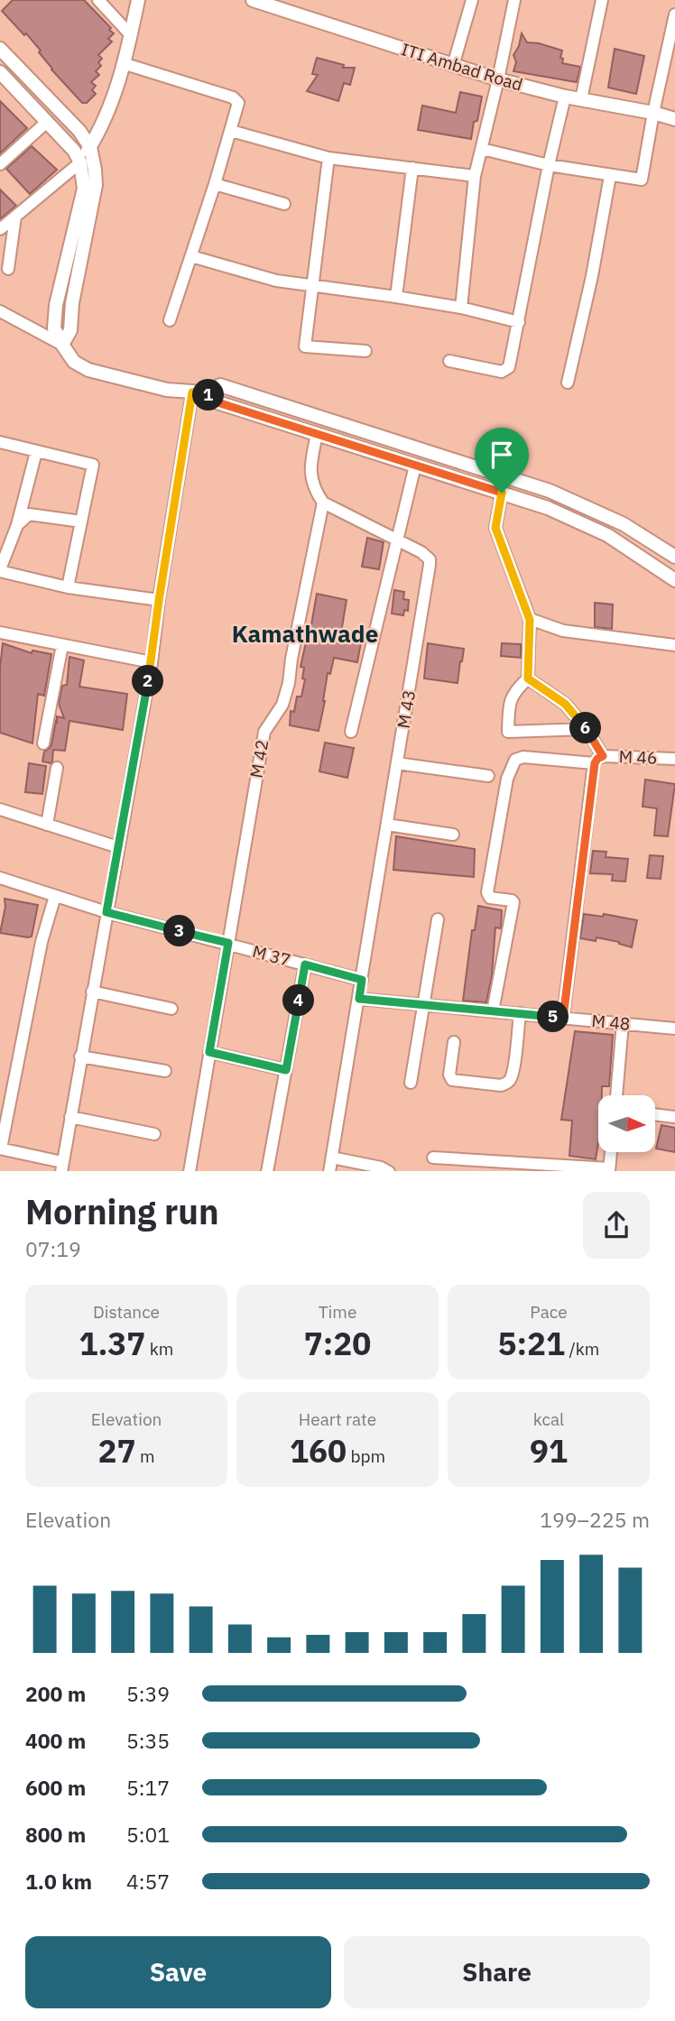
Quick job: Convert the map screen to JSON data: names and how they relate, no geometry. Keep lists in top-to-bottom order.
{
  "streets": {
    "street": [
      "ITI Ambad Road",
      "M 43",
      "M 46",
      "M 42",
      "M 37",
      "M 48"
    ]
  },
  "crossings": [
    ["M 43", "M 42"],
    ["M 43", "M 37"],
    ["M 43", "M 48"],
    ["M 46", "M 48"],
    ["M 42", "M 37"]
  ],
  "districts": ["Kamathwade"],
  "north": "right",
  "page": {
    "pins": [
      "1",
      "2",
      "6",
      "3",
      "4",
      "5"
    ],
    "heading": ["Morning run", "07:19"],
    "stats": [
      ["Distance", "1.37 km"],
      ["Time", "7:20"],
      ["Pace", "5:21 /km"],
      ["Elevation", "27 m"],
      ["Heart rate", "160 bpm"],
      ["kcal", "91"]
    ],
    "chart": ["Elevation", "199–225 m"],
    "list": [
      {
        "name": "200 m",
        "note": "5:39"
      },
      {
        "name": "400 m",
        "note": "5:35"
      },
      {
        "name": "600 m",
        "note": "5:17"
      },
      {
        "name": "800 m",
        "note": "5:01"
      },
      {
        "name": "1.0 km",
        "note": "4:57"
      }
    ],
    "buttons": ["Save", "Share"]
  }
}
